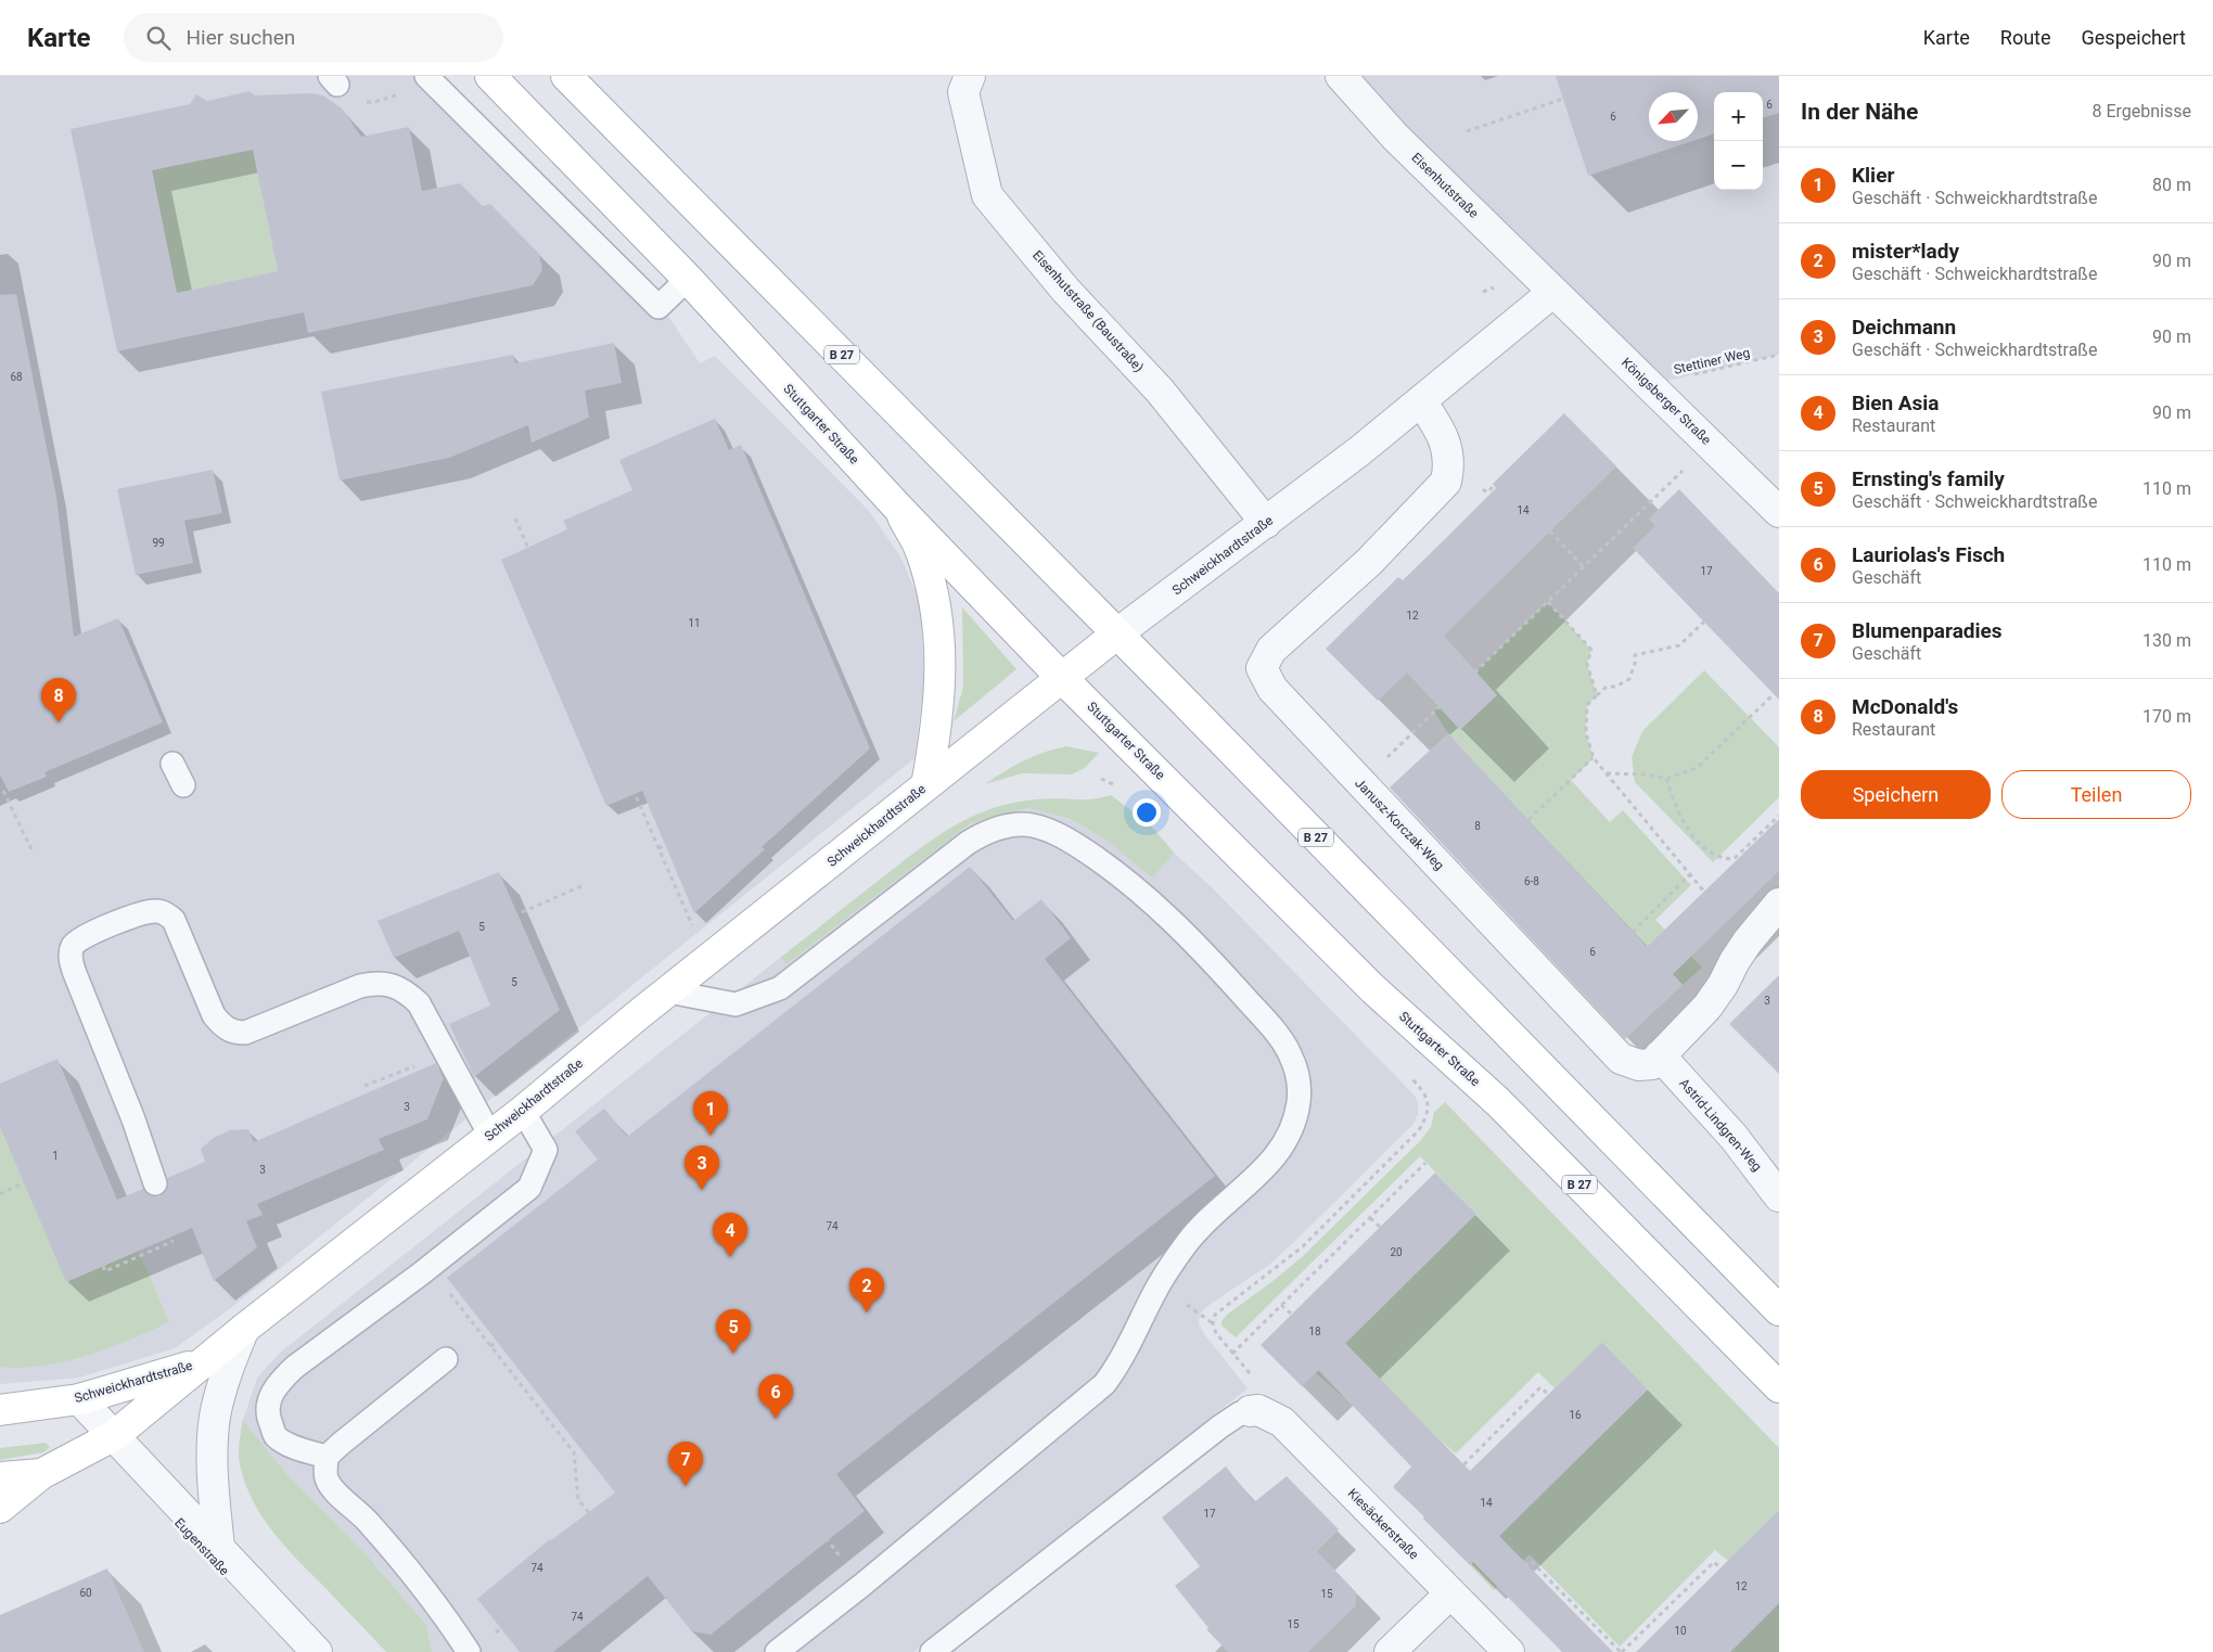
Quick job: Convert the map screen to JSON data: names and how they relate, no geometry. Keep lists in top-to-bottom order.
{
  "streets": {
    "main road": ["B 27", "Stuttgarter Straße", "Schweickhardtstraße"],
    "street": [
      "Eisenhutstraße",
      "Eisenhutstraße (Baustraße)",
      "Königsberger Straße",
      "Janusz-Korczak-Weg",
      "Astrid-Lindgren-Weg",
      "Kiesäckerstraße",
      "Eugenstraße"
    ],
    "path": ["Stettiner Weg"]
  },
  "crossings": [
    ["Eisenhutstraße", "Königsberger Straße"],
    ["Eisenhutstraße", "Schweickhardtstraße"],
    ["Eisenhutstraße (Baustraße)", "Schweickhardtstraße"],
    ["B 27", "Schweickhardtstraße"],
    ["Stettiner Weg", "Königsberger Straße"],
    ["Königsberger Straße", "Schweickhardtstraße"],
    ["Stuttgarter Straße", "Schweickhardtstraße"],
    ["Schweickhardtstraße", "Janusz-Korczak-Weg"],
    ["Schweickhardtstraße", "Eugenstraße"],
    ["Janusz-Korczak-Weg", "Astrid-Lindgren-Weg"]
  ],
  "house_numbers": [
    "6",
    "6",
    "68",
    "14",
    "99",
    "17",
    "12",
    "11",
    "8",
    "6-8",
    "5",
    "6",
    "5",
    "3",
    "3",
    "1",
    "3",
    "74",
    "20",
    "18",
    "16",
    "14",
    "17",
    "74",
    "12",
    "60",
    "15",
    "74",
    "15",
    "10"
  ],
  "north": "bottom left",
  "page": {
    "header": "Karte",
    "search": "Hier suchen",
    "nav": ["Karte", "Route", "Gespeichert"],
    "heading": ["In der Nähe", "8 Ergebnisse"],
    "map_buttons": ["+", "−"],
    "list": [
      {
        "mark": "1",
        "name": "Klier",
        "note": "Geschäft · Schweickhardtstraße",
        "value": "80 m"
      },
      {
        "mark": "2",
        "name": "mister*lady",
        "note": "Geschäft · Schweickhardtstraße",
        "value": "90 m"
      },
      {
        "mark": "3",
        "name": "Deichmann",
        "note": "Geschäft · Schweickhardtstraße",
        "value": "90 m"
      },
      {
        "mark": "4",
        "name": "Bien Asia",
        "note": "Restaurant",
        "value": "90 m"
      },
      {
        "mark": "5",
        "name": "Ernsting's family",
        "note": "Geschäft · Schweickhardtstraße",
        "value": "110 m"
      },
      {
        "mark": "6",
        "name": "Lauriolas's Fisch",
        "note": "Geschäft",
        "value": "110 m"
      },
      {
        "mark": "7",
        "name": "Blumenparadies",
        "note": "Geschäft",
        "value": "130 m"
      },
      {
        "mark": "8",
        "name": "McDonald's",
        "note": "Restaurant",
        "value": "170 m"
      }
    ],
    "pins": [
      "8",
      "1",
      "3",
      "4",
      "2",
      "5",
      "6",
      "7"
    ],
    "buttons": ["Speichern", "Teilen"]
  }
}
